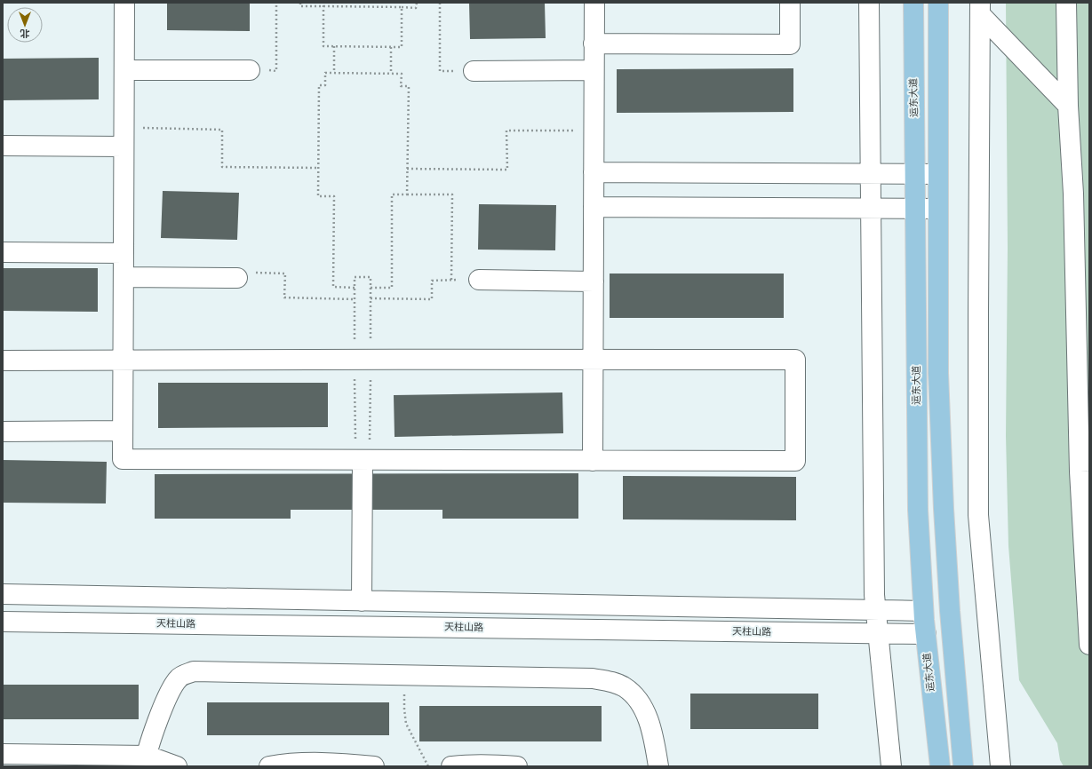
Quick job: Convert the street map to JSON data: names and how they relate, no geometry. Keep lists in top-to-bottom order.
{
  "streets": {
    "main road": ["运东大道"],
    "street": ["天柱山路"]
  },
  "crossings": [
    ["运东大道", "天柱山路"]
  ],
  "north": "bottom"
}
